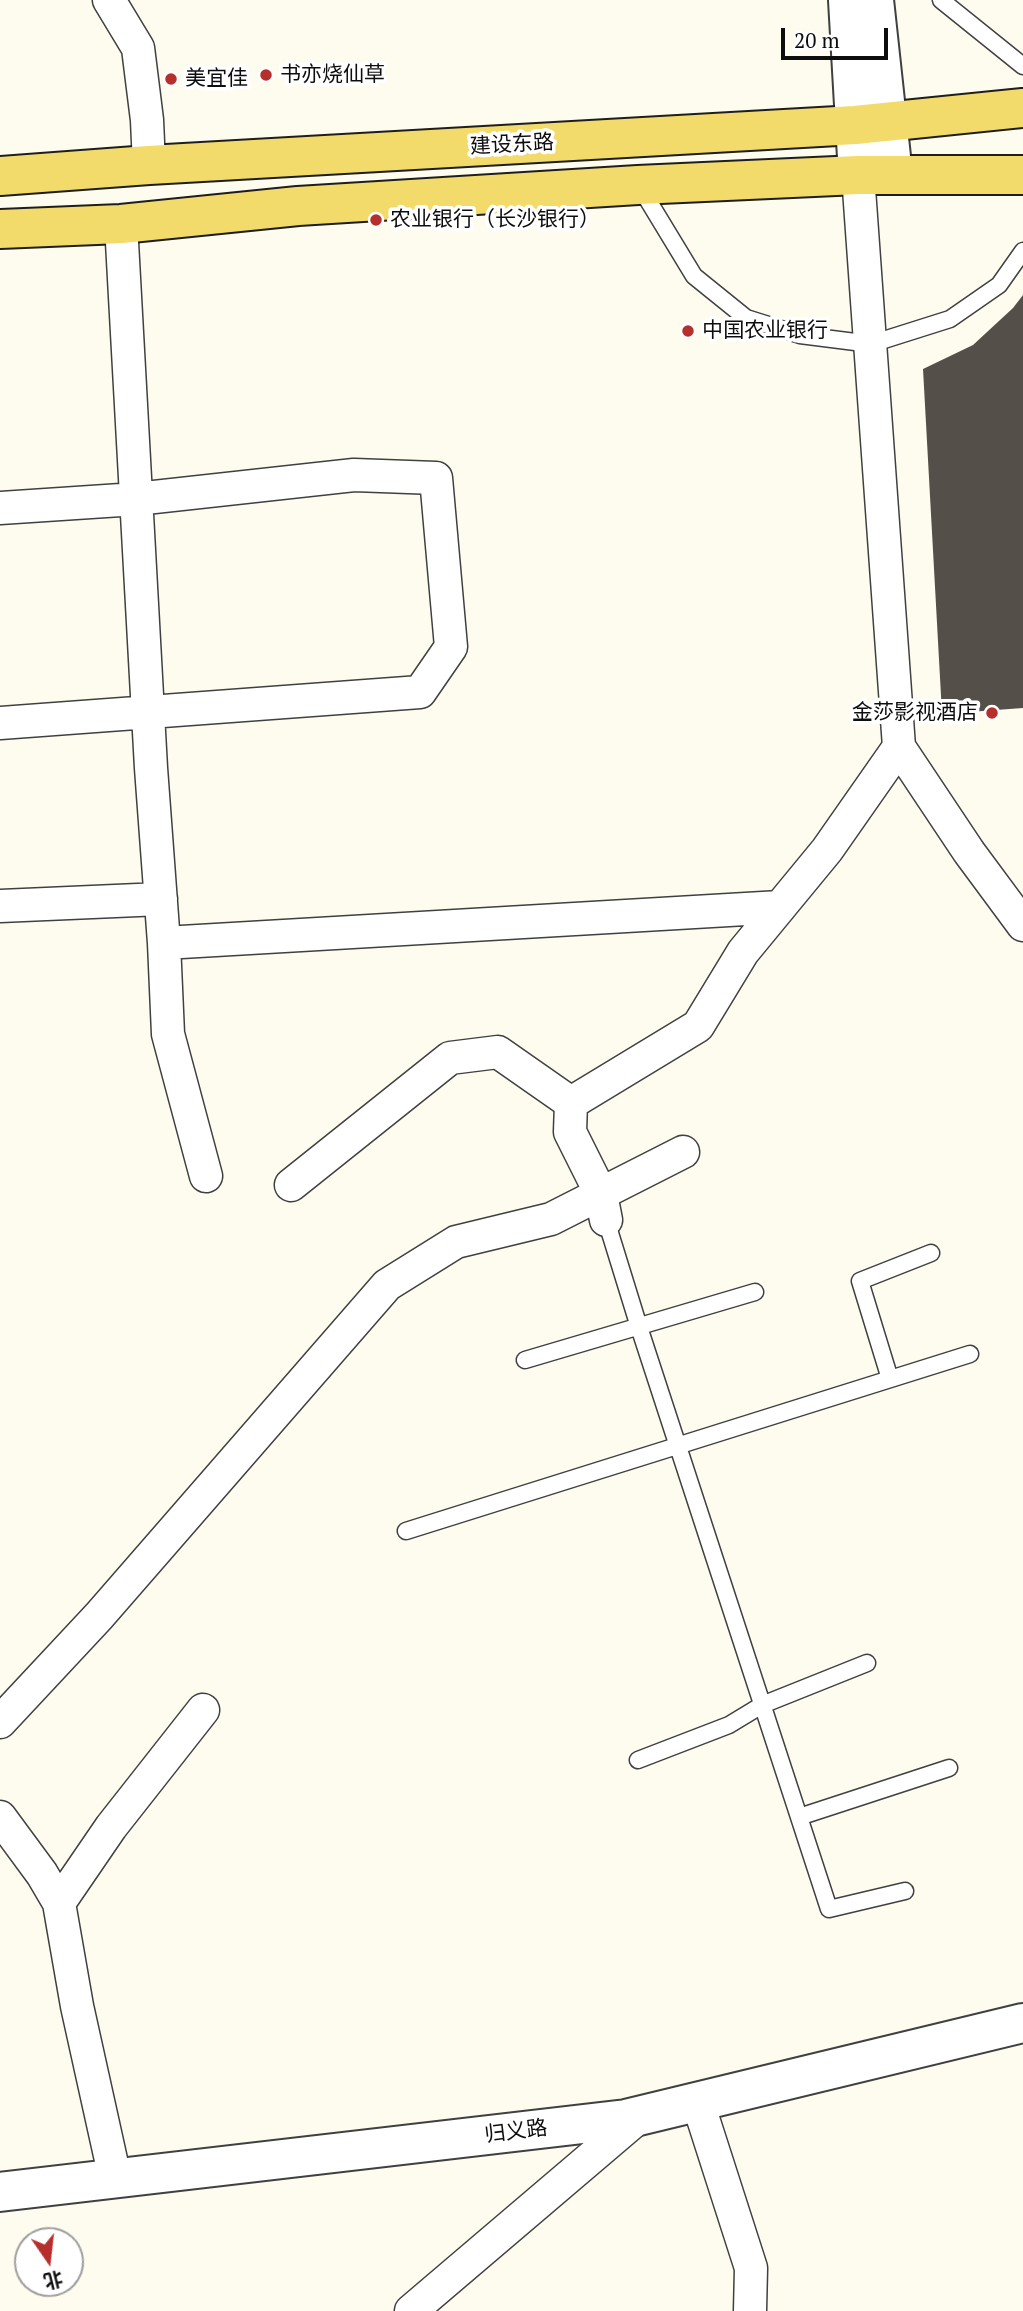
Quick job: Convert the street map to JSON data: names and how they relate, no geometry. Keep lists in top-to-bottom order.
{
  "streets": {
    "main road": ["建设东路"],
    "street": ["归义路"]
  },
  "places": [
    "书亦烧仙草",
    "美宜佳",
    "农业银行（长沙银行）",
    "中国农业银行",
    "金莎影视酒店"
  ],
  "scale_bar": "20 m",
  "north": "bottom"
}
